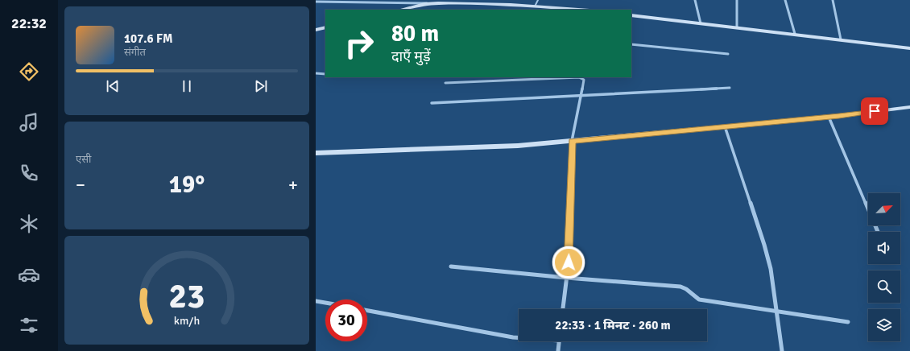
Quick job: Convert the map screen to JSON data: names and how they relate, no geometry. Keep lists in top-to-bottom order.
{
  "north": "top right",
  "page": {
    "tabs": "22:32",
    "turn": ["80 m", "दाएँ मुड़ें"],
    "song": ["107.6 FM", "संगीत"],
    "tile": "एसी",
    "heat": ["−", "19°", "+"],
    "limit": "30",
    "trip": "22:33 · 1 मिनट · 260 m",
    "gauge": ["23", "km/h"]
  }
}
